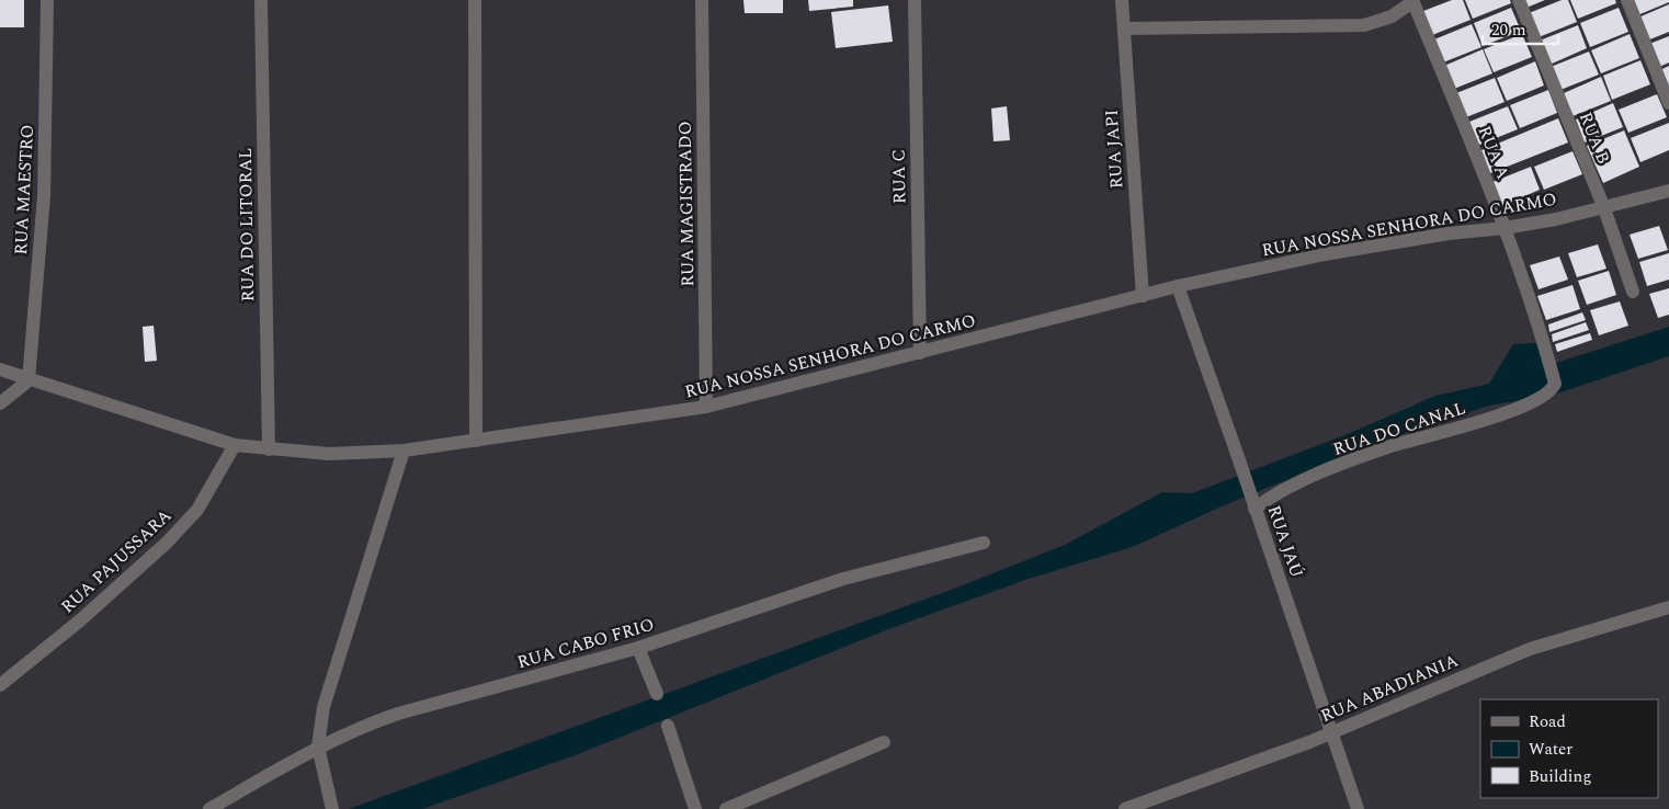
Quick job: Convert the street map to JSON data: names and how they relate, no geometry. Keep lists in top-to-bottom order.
{
  "streets": {
    "street": [
      "RUA B",
      "RUA JAPI",
      "RUA A",
      "RUA C",
      "RUA MAESTRO",
      "RUA MAGISTRADO",
      "RUA DO LITORAL",
      "RUA NOSSA SENHORA DO CARMO",
      "RUA DO CANAL",
      "RUA JAÚ",
      "RUA PAJUSSARA",
      "RUA CABO FRIO",
      "RUA ABADIANIA"
    ]
  },
  "crossings": [
    ["RUA B", "RUA NOSSA SENHORA DO CARMO"],
    ["RUA JAPI", "RUA NOSSA SENHORA DO CARMO"],
    ["RUA A", "RUA NOSSA SENHORA DO CARMO"],
    ["RUA A", "RUA DO CANAL"],
    ["RUA C", "RUA NOSSA SENHORA DO CARMO"],
    ["RUA MAESTRO", "RUA NOSSA SENHORA DO CARMO"],
    ["RUA MAGISTRADO", "RUA NOSSA SENHORA DO CARMO"],
    ["RUA DO LITORAL", "RUA NOSSA SENHORA DO CARMO"],
    ["RUA NOSSA SENHORA DO CARMO", "RUA JAÚ"],
    ["RUA NOSSA SENHORA DO CARMO", "RUA PAJUSSARA"],
    ["RUA DO CANAL", "RUA JAÚ"],
    ["RUA JAÚ", "RUA ABADIANIA"]
  ],
  "legend": ["Road", "Water", "Building"],
  "scale_bar": "20 m"
}
